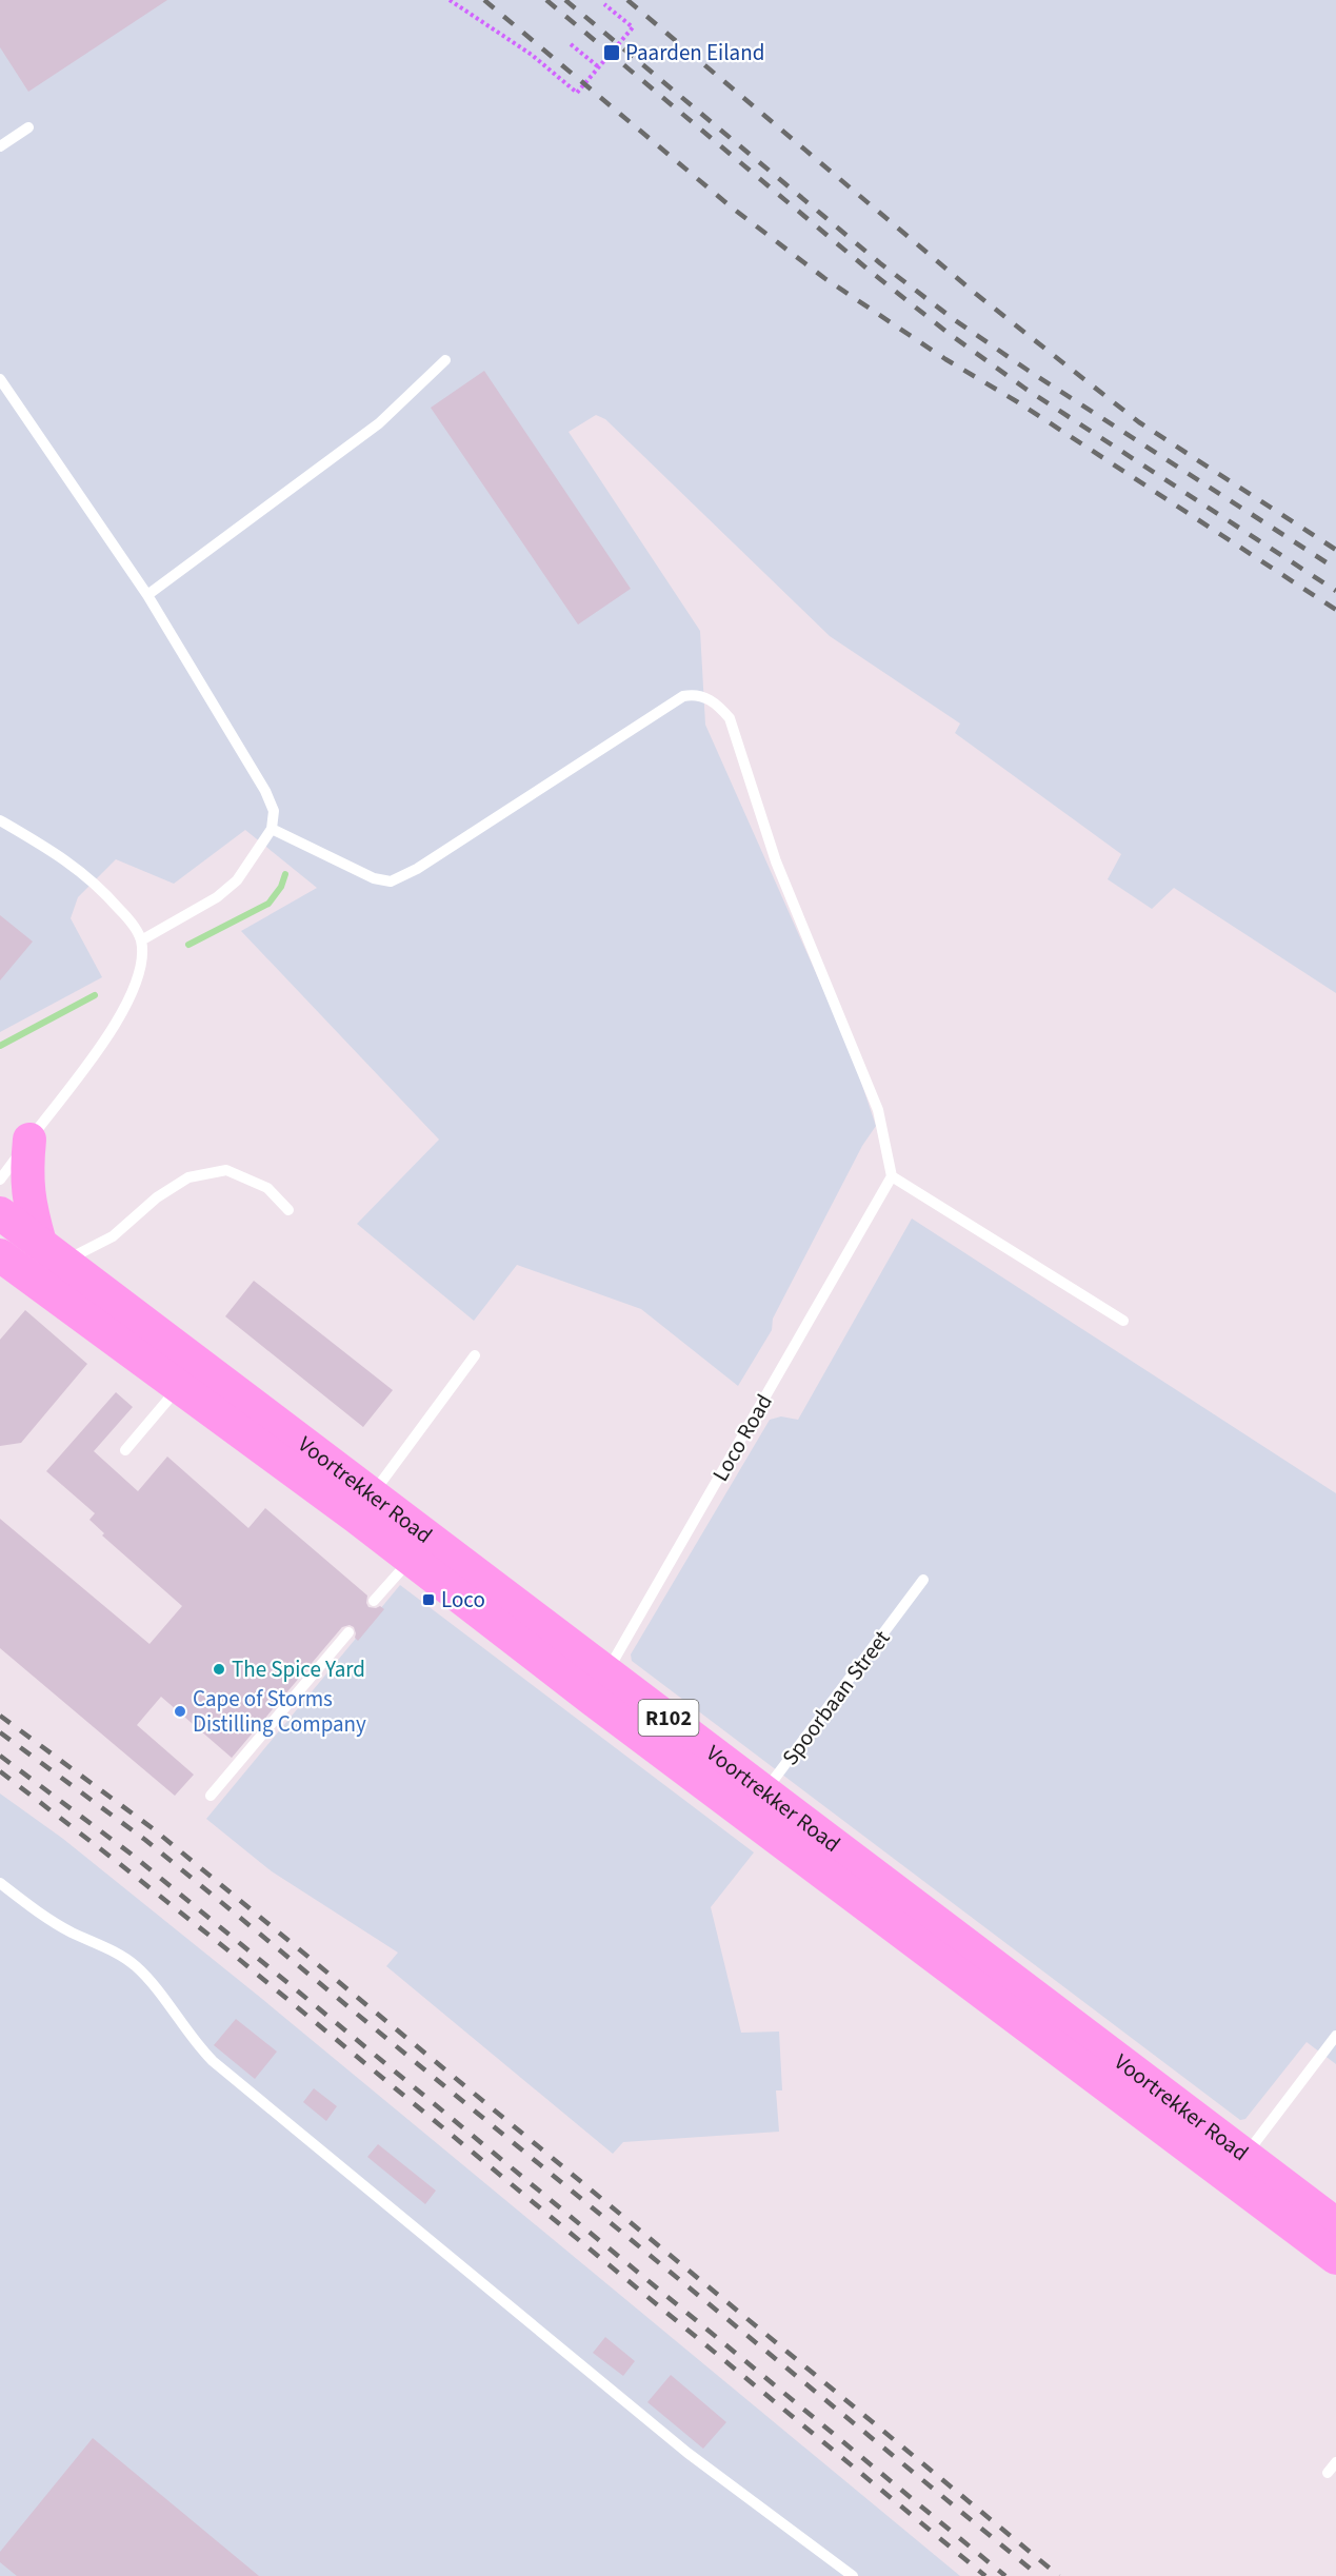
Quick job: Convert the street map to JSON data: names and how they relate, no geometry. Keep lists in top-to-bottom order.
{
  "streets": {
    "main road": ["Voortrekker Road", "R102"],
    "lane": ["Loco Road", "Spoorbaan Street"]
  },
  "crossings": [
    ["Loco Road", "Voortrekker Road"],
    ["Voortrekker Road", "Spoorbaan Street"]
  ],
  "places": {
    "transit": ["Paarden Eiland", "Loco"],
    "other": ["The Spice Yard", "Cape of Storms Distilling Company"]
  }
}
